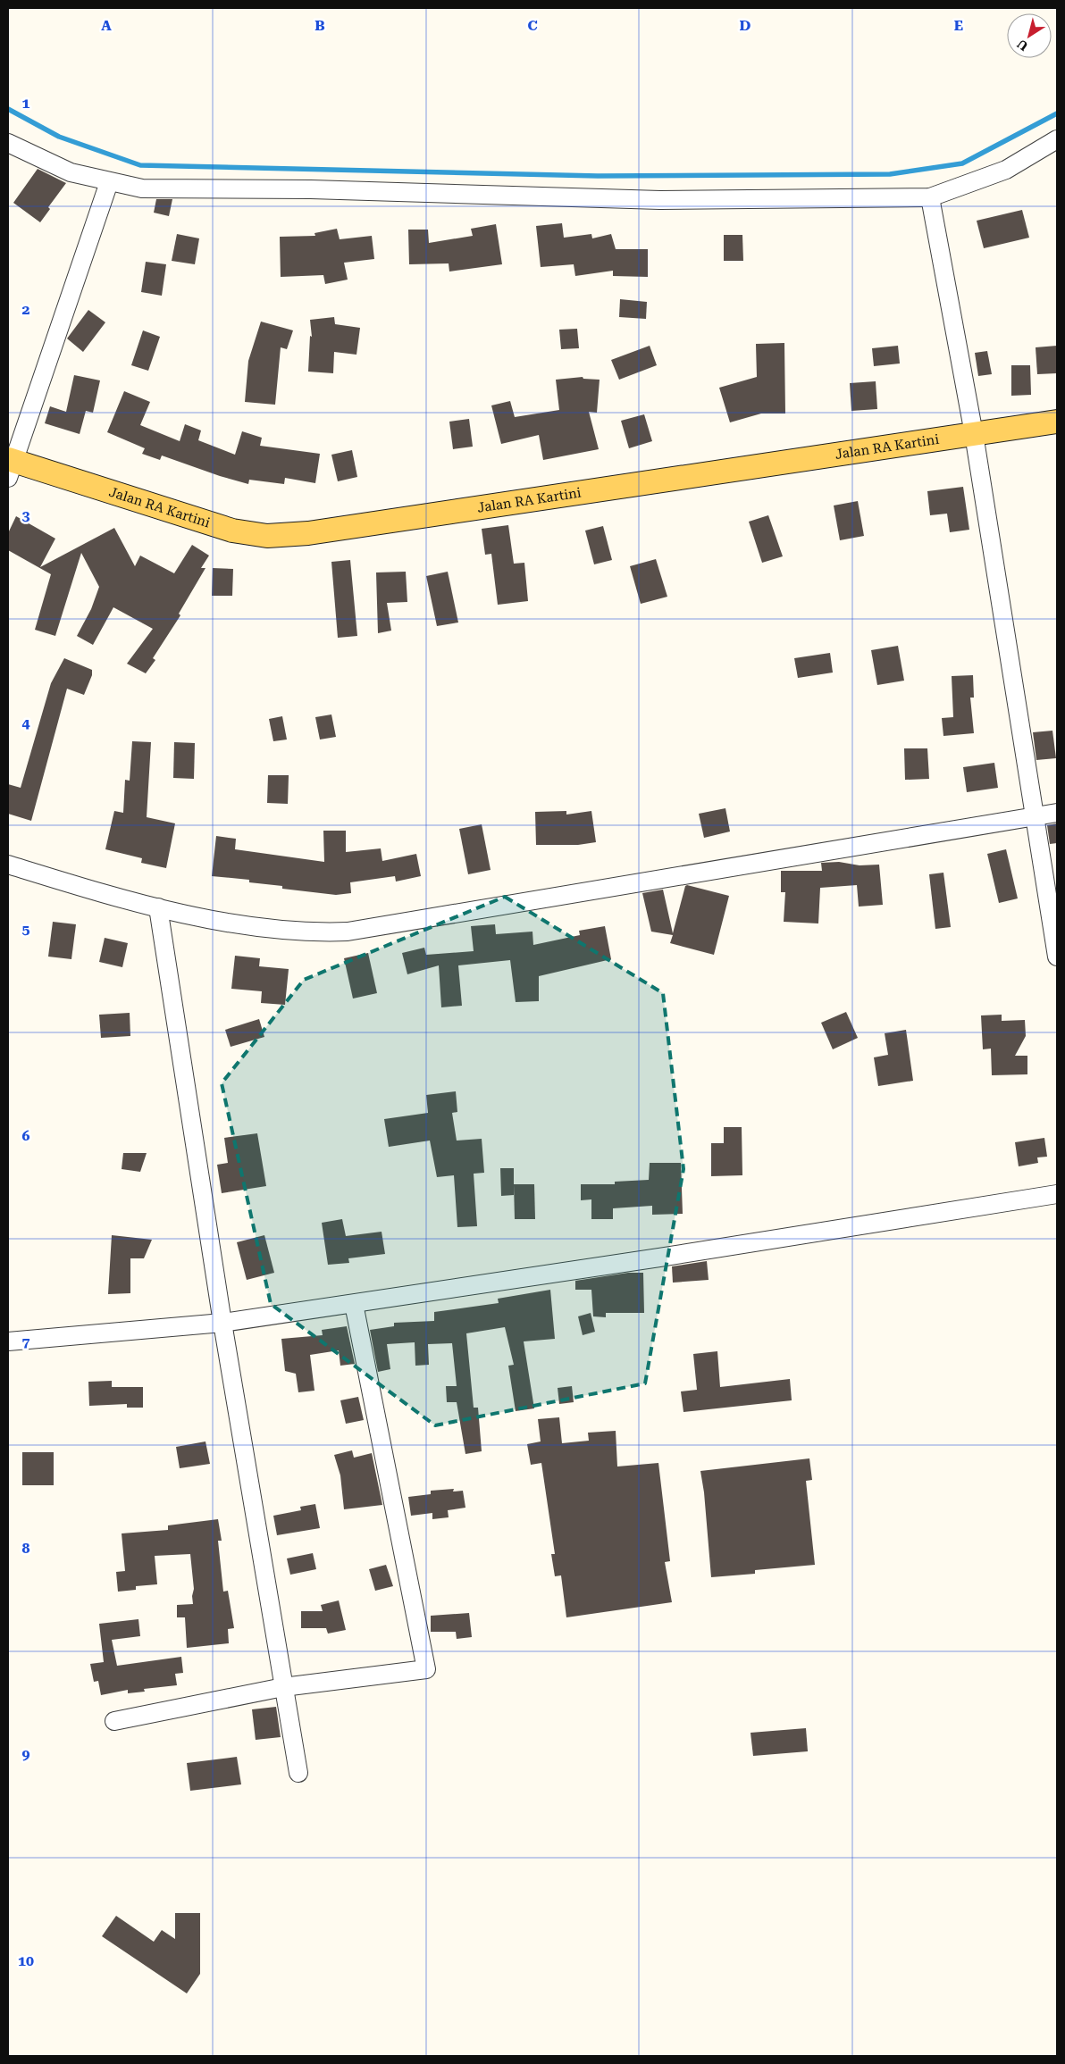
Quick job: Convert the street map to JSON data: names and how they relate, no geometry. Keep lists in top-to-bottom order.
{
  "streets": {
    "main road": ["Jalan RA Kartini"]
  },
  "north": "bottom left",
  "grid": {
    "columns": [
      "A",
      "B",
      "C",
      "D",
      "E"
    ],
    "rows": [
      "1",
      "2",
      "3",
      "4",
      "5",
      "6",
      "7",
      "8",
      "9",
      "10"
    ]
  }
}
